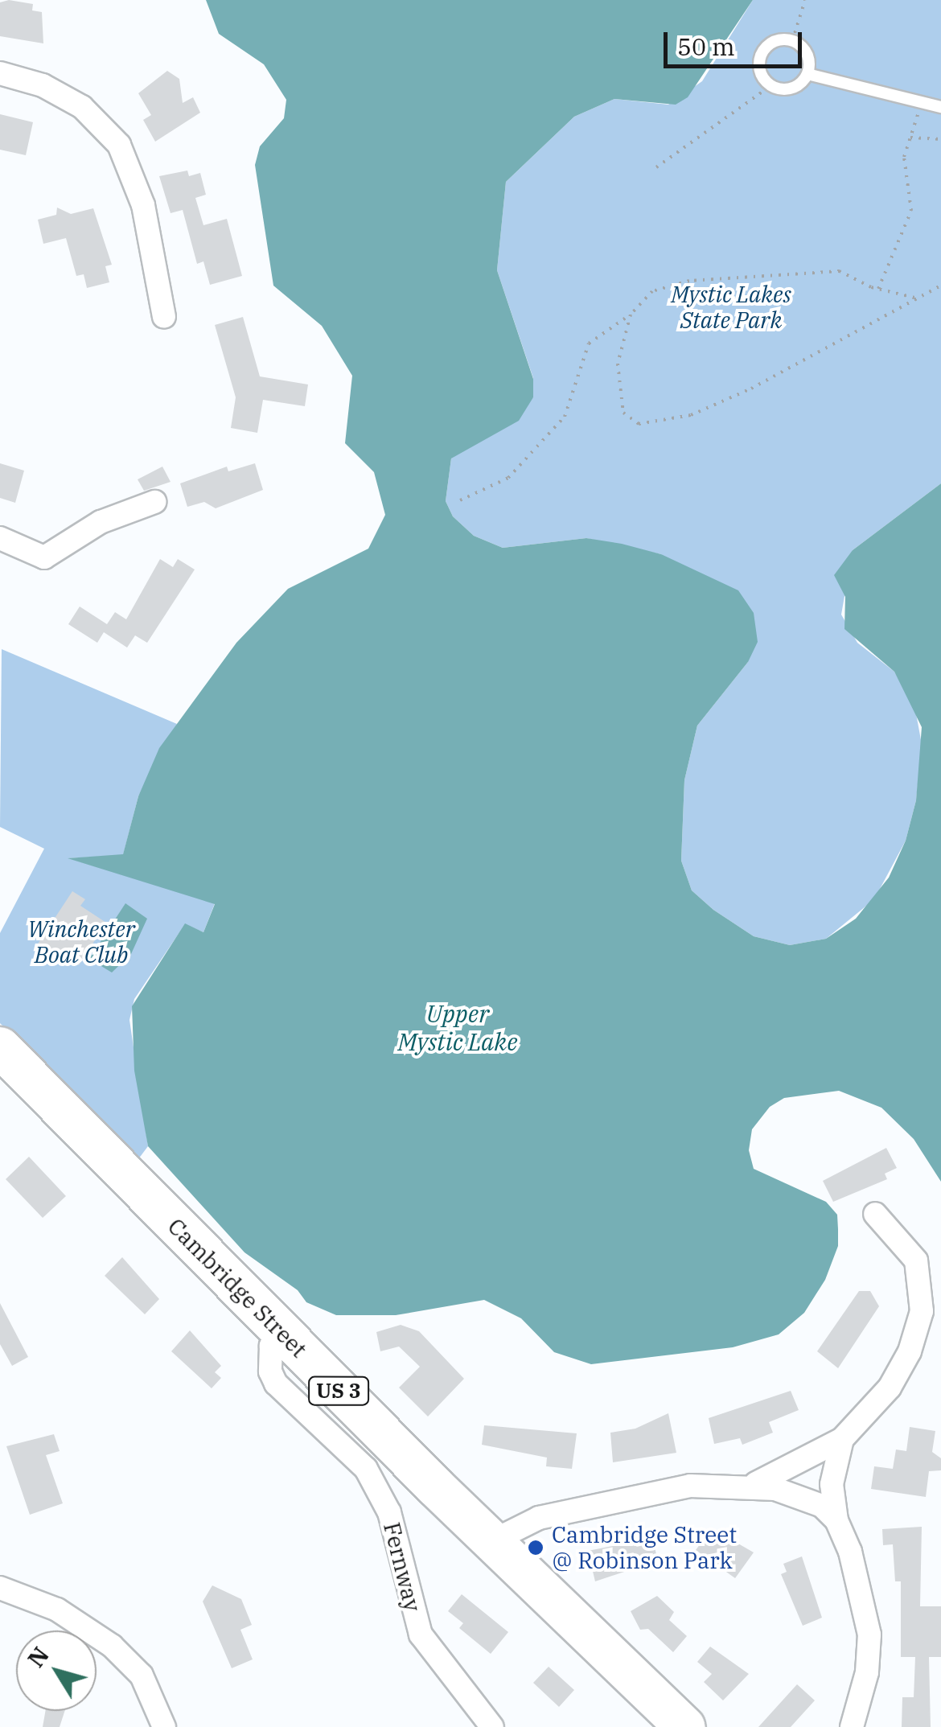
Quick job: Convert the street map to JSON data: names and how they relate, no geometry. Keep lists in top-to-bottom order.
{
  "streets": {
    "highway": ["Cambridge Street", "US 3"],
    "street": ["Fernway"]
  },
  "crossings": [
    ["Cambridge Street", "Fernway"]
  ],
  "water": ["Upper Mystic Lake"],
  "parks": ["Mystic Lakes State Park", "Winchester Boat Club"],
  "places": ["Cambridge Street @ Robinson Park"],
  "scale_bar": "50 m",
  "north": "top left"
}
